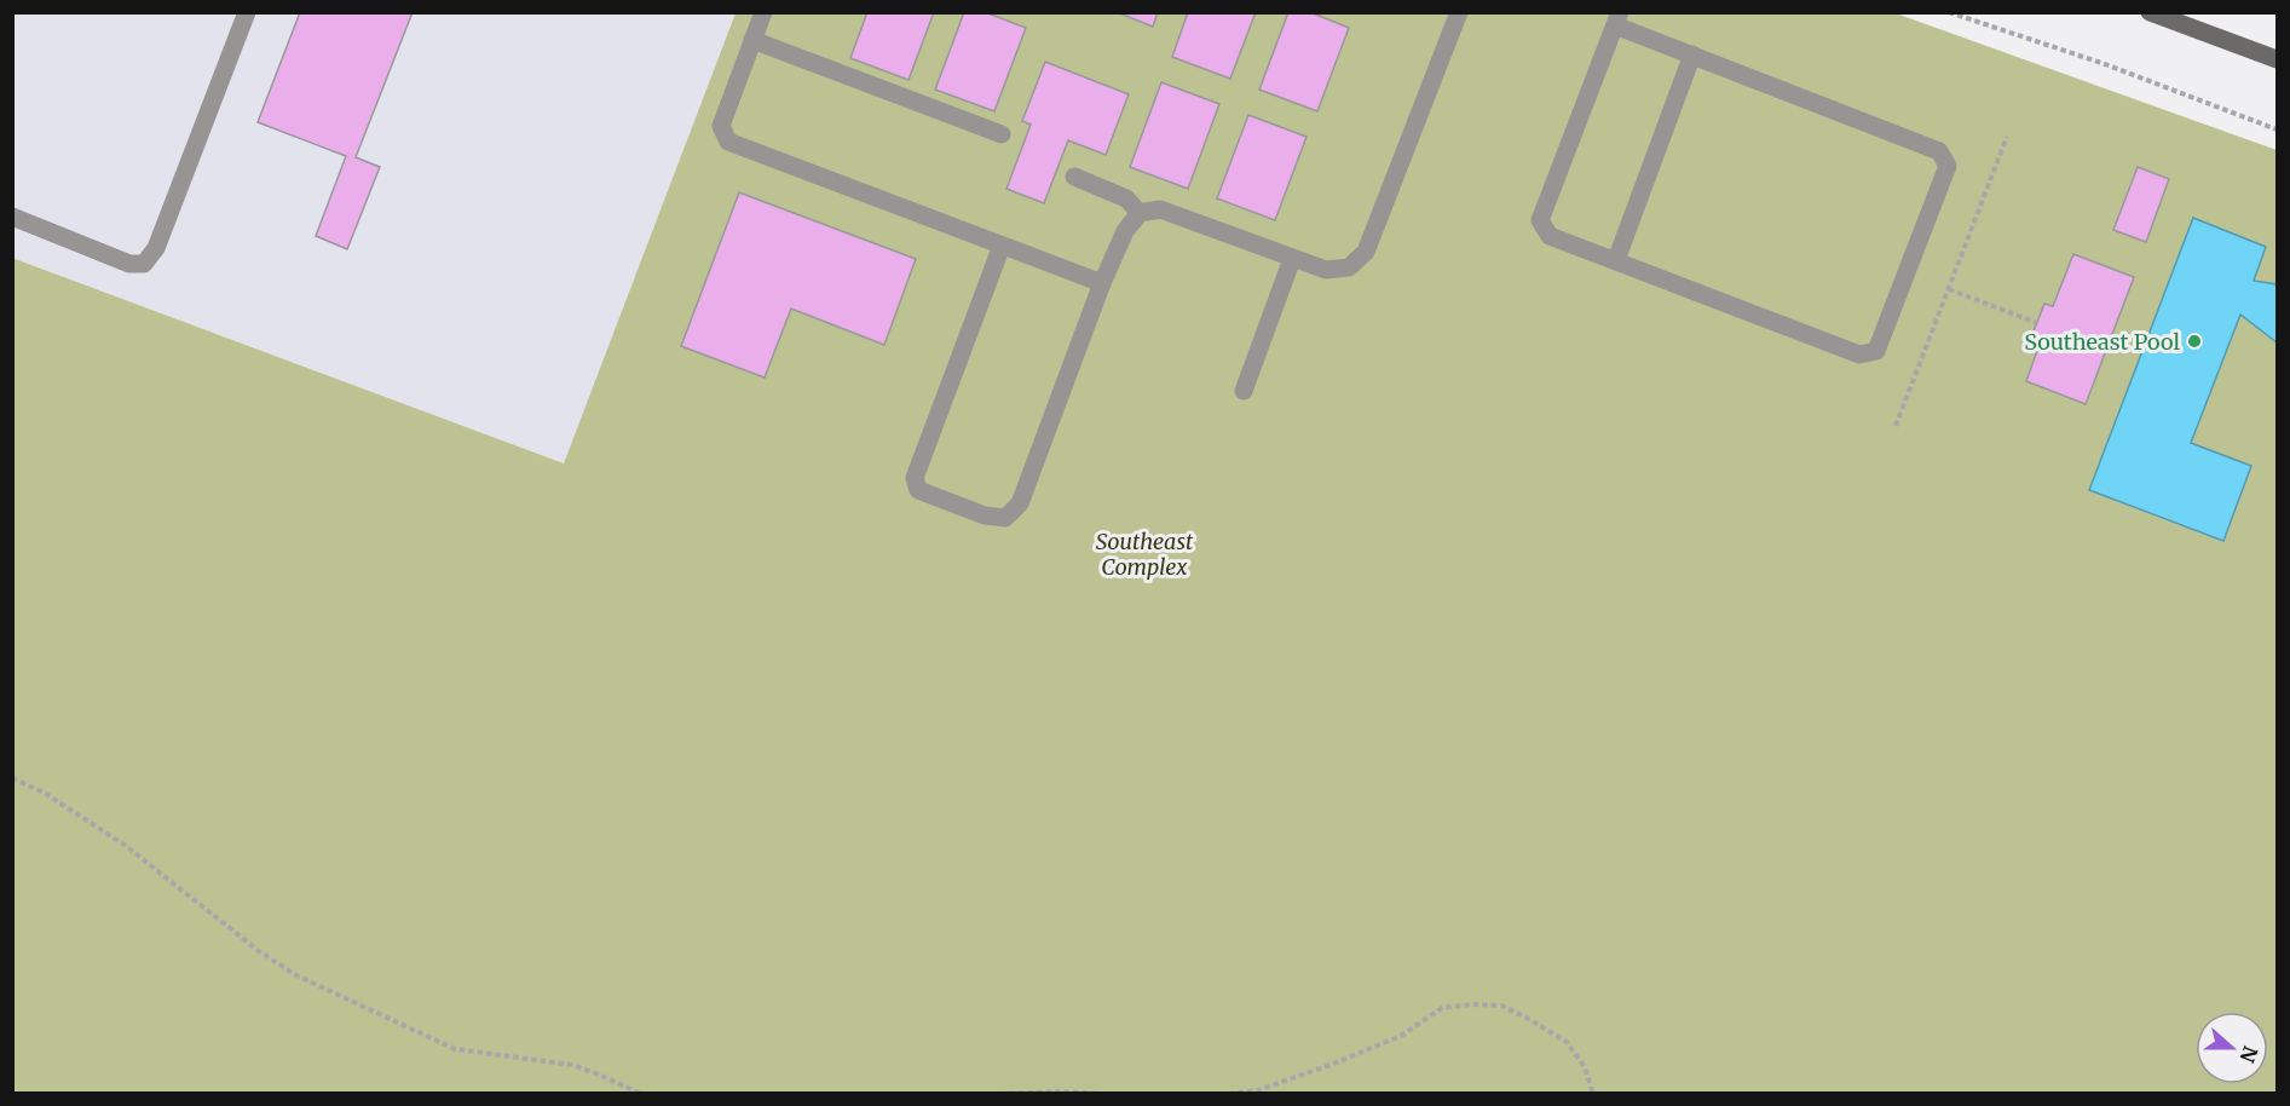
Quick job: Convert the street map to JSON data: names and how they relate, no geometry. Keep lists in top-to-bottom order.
{
  "parks": ["Southeast Complex"],
  "places": ["Southeast Pool"],
  "north": "right"
}
